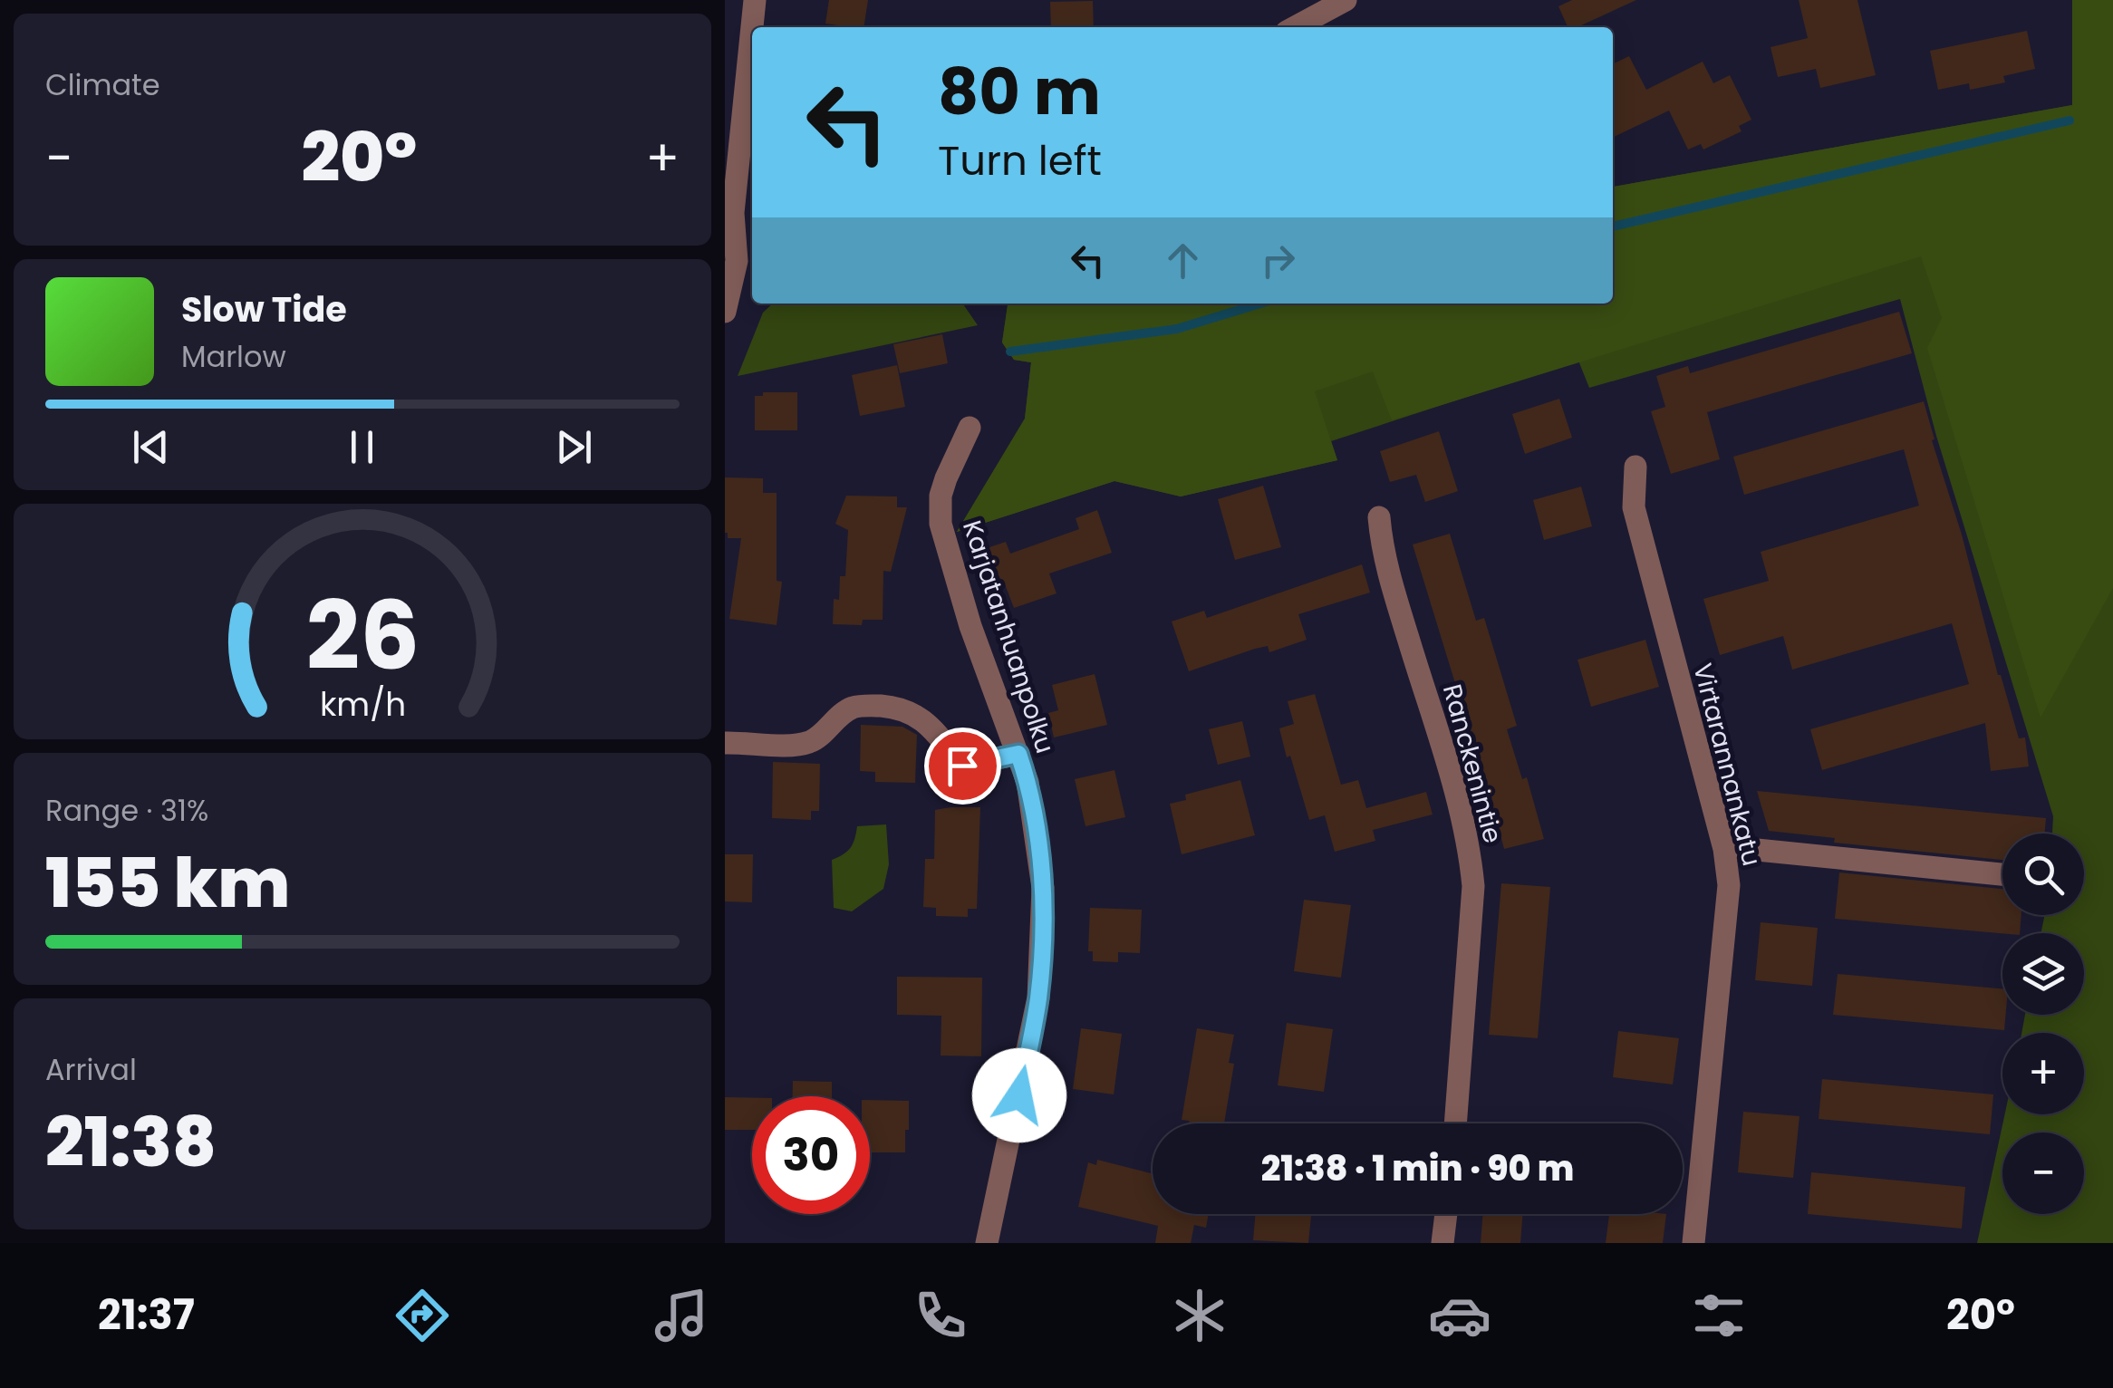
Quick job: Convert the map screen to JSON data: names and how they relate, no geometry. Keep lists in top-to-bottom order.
{
  "streets": {
    "street": ["Karjatanhuanpolku", "Ranckenintie", "Virtarannankatu"]
  },
  "page": {
    "tile": [
      "Climate",
      ["Range · 31%", "155 km"],
      ["Arrival", "21:38"]
    ],
    "turn": ["80 m", "Turn left"],
    "heat": ["−", "20°", "+"],
    "song": ["Slow Tide", "Marlow"],
    "map_buttons": ["+", "−"],
    "limit": "30",
    "trip": "21:38 · 1 min · 90 m",
    "tabs": ["21:37", "20°"],
    "gauge": ["26", "km/h"]
  }
}
